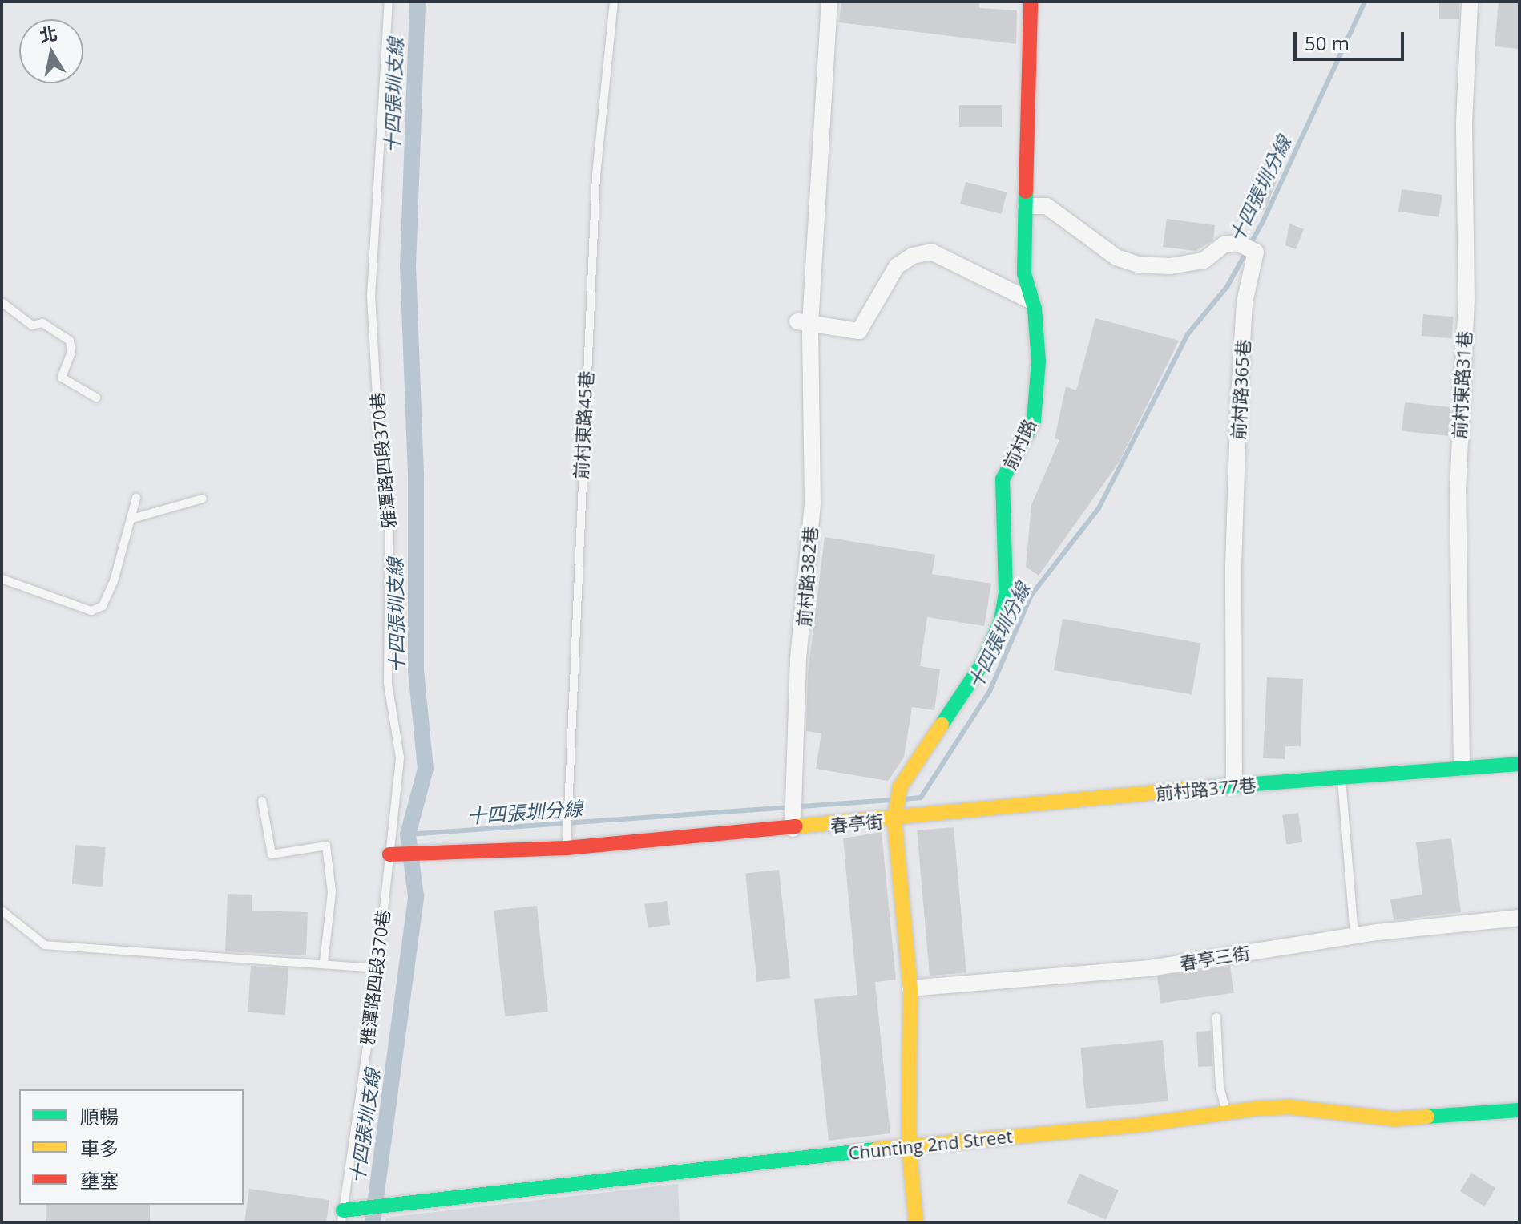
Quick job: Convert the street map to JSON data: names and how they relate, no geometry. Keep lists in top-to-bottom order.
{
  "streets": {
    "street": [
      "前村東路31巷",
      "前村路365巷",
      "前村路",
      "前村路382巷",
      "前村路377巷",
      "春亭街",
      "春亭三街",
      "Chunting 2nd Street"
    ],
    "lane": ["前村東路45巷", "雅潭路四段370巷"]
  },
  "crossings": [
    ["前村東路31巷", "前村路377巷"],
    ["前村路365巷", "前村路"],
    ["前村路365巷", "前村路377巷"],
    ["前村東路45巷", "春亭街"],
    ["前村路", "前村路377巷"],
    ["前村路", "春亭街"],
    ["雅潭路四段370巷", "春亭街"],
    ["雅潭路四段370巷", "Chunting 2nd Street"],
    ["前村路382巷", "春亭街"],
    ["前村路377巷", "春亭街"],
    ["春亭街", "春亭三街"],
    ["春亭街", "Chunting 2nd Street"]
  ],
  "water": ["十四張圳支線", "十四張圳分線"],
  "legend": ["順暢", "車多", "壅塞"],
  "scale_bar": "50 m",
  "north": "top"
}
